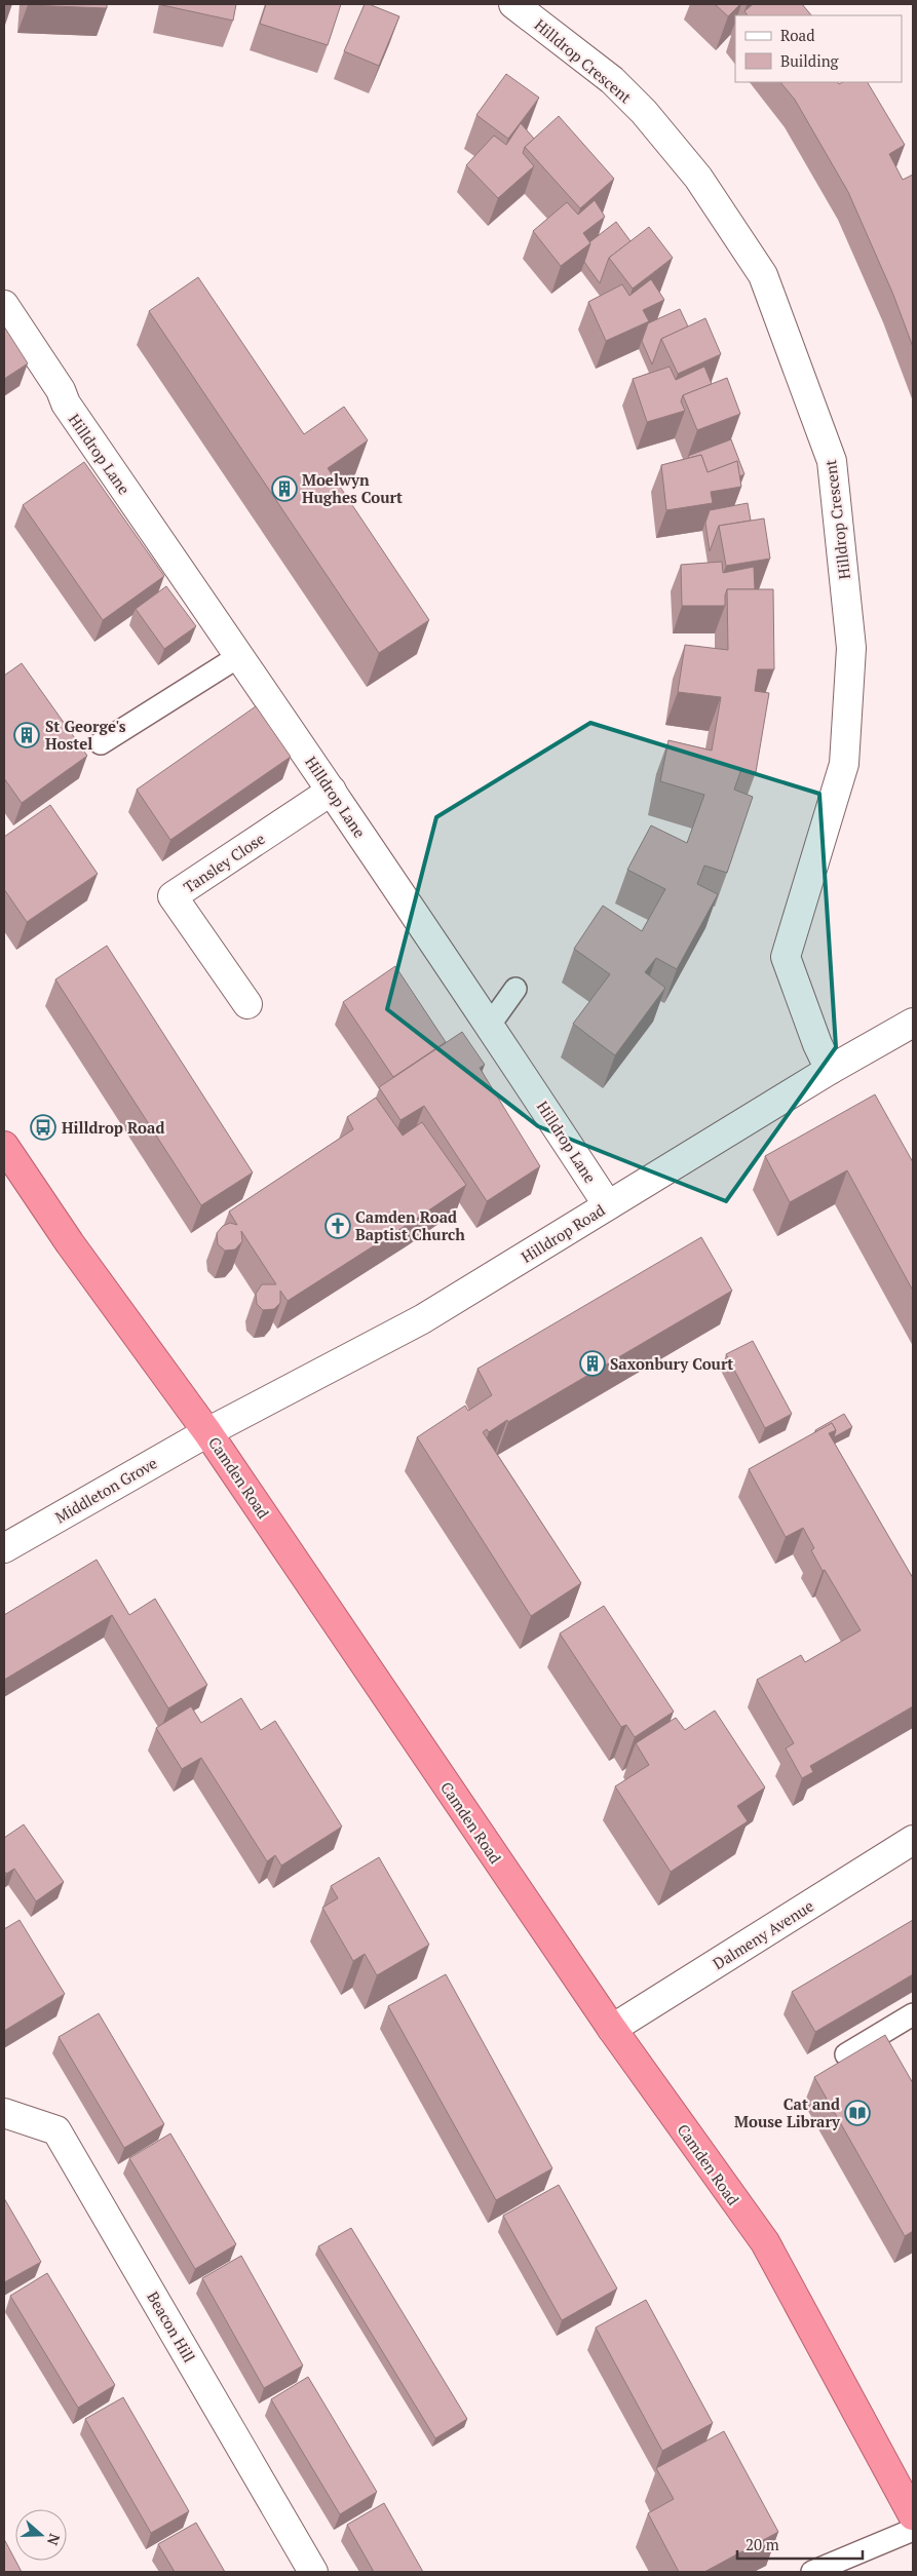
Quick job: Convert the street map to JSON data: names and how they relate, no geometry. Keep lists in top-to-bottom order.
{
  "streets": {
    "highway": ["Camden Road"],
    "street": [
      "Hilldrop Crescent",
      "Hilldrop Lane",
      "Tansley Close",
      "Hilldrop Road",
      "Middleton Grove",
      "Dalmeny Avenue",
      "Beacon Hill"
    ]
  },
  "crossings": [
    ["Hilldrop Crescent", "Hilldrop Road"],
    ["Hilldrop Lane", "Tansley Close"],
    ["Hilldrop Lane", "Hilldrop Road"],
    ["Hilldrop Road", "Camden Road"],
    ["Hilldrop Road", "Middleton Grove"],
    ["Camden Road", "Middleton Grove"],
    ["Camden Road", "Dalmeny Avenue"]
  ],
  "places": {
    "building": ["Moelwyn Hughes Court", "St George's Hostel", "Saxonbury Court"],
    "bus stop": ["Hilldrop Road"],
    "church": ["Camden Road Baptist Church"],
    "library": ["Cat and Mouse Library"]
  },
  "legend": ["Road", "Building"],
  "scale_bar": "20 m",
  "north": "right"
}
